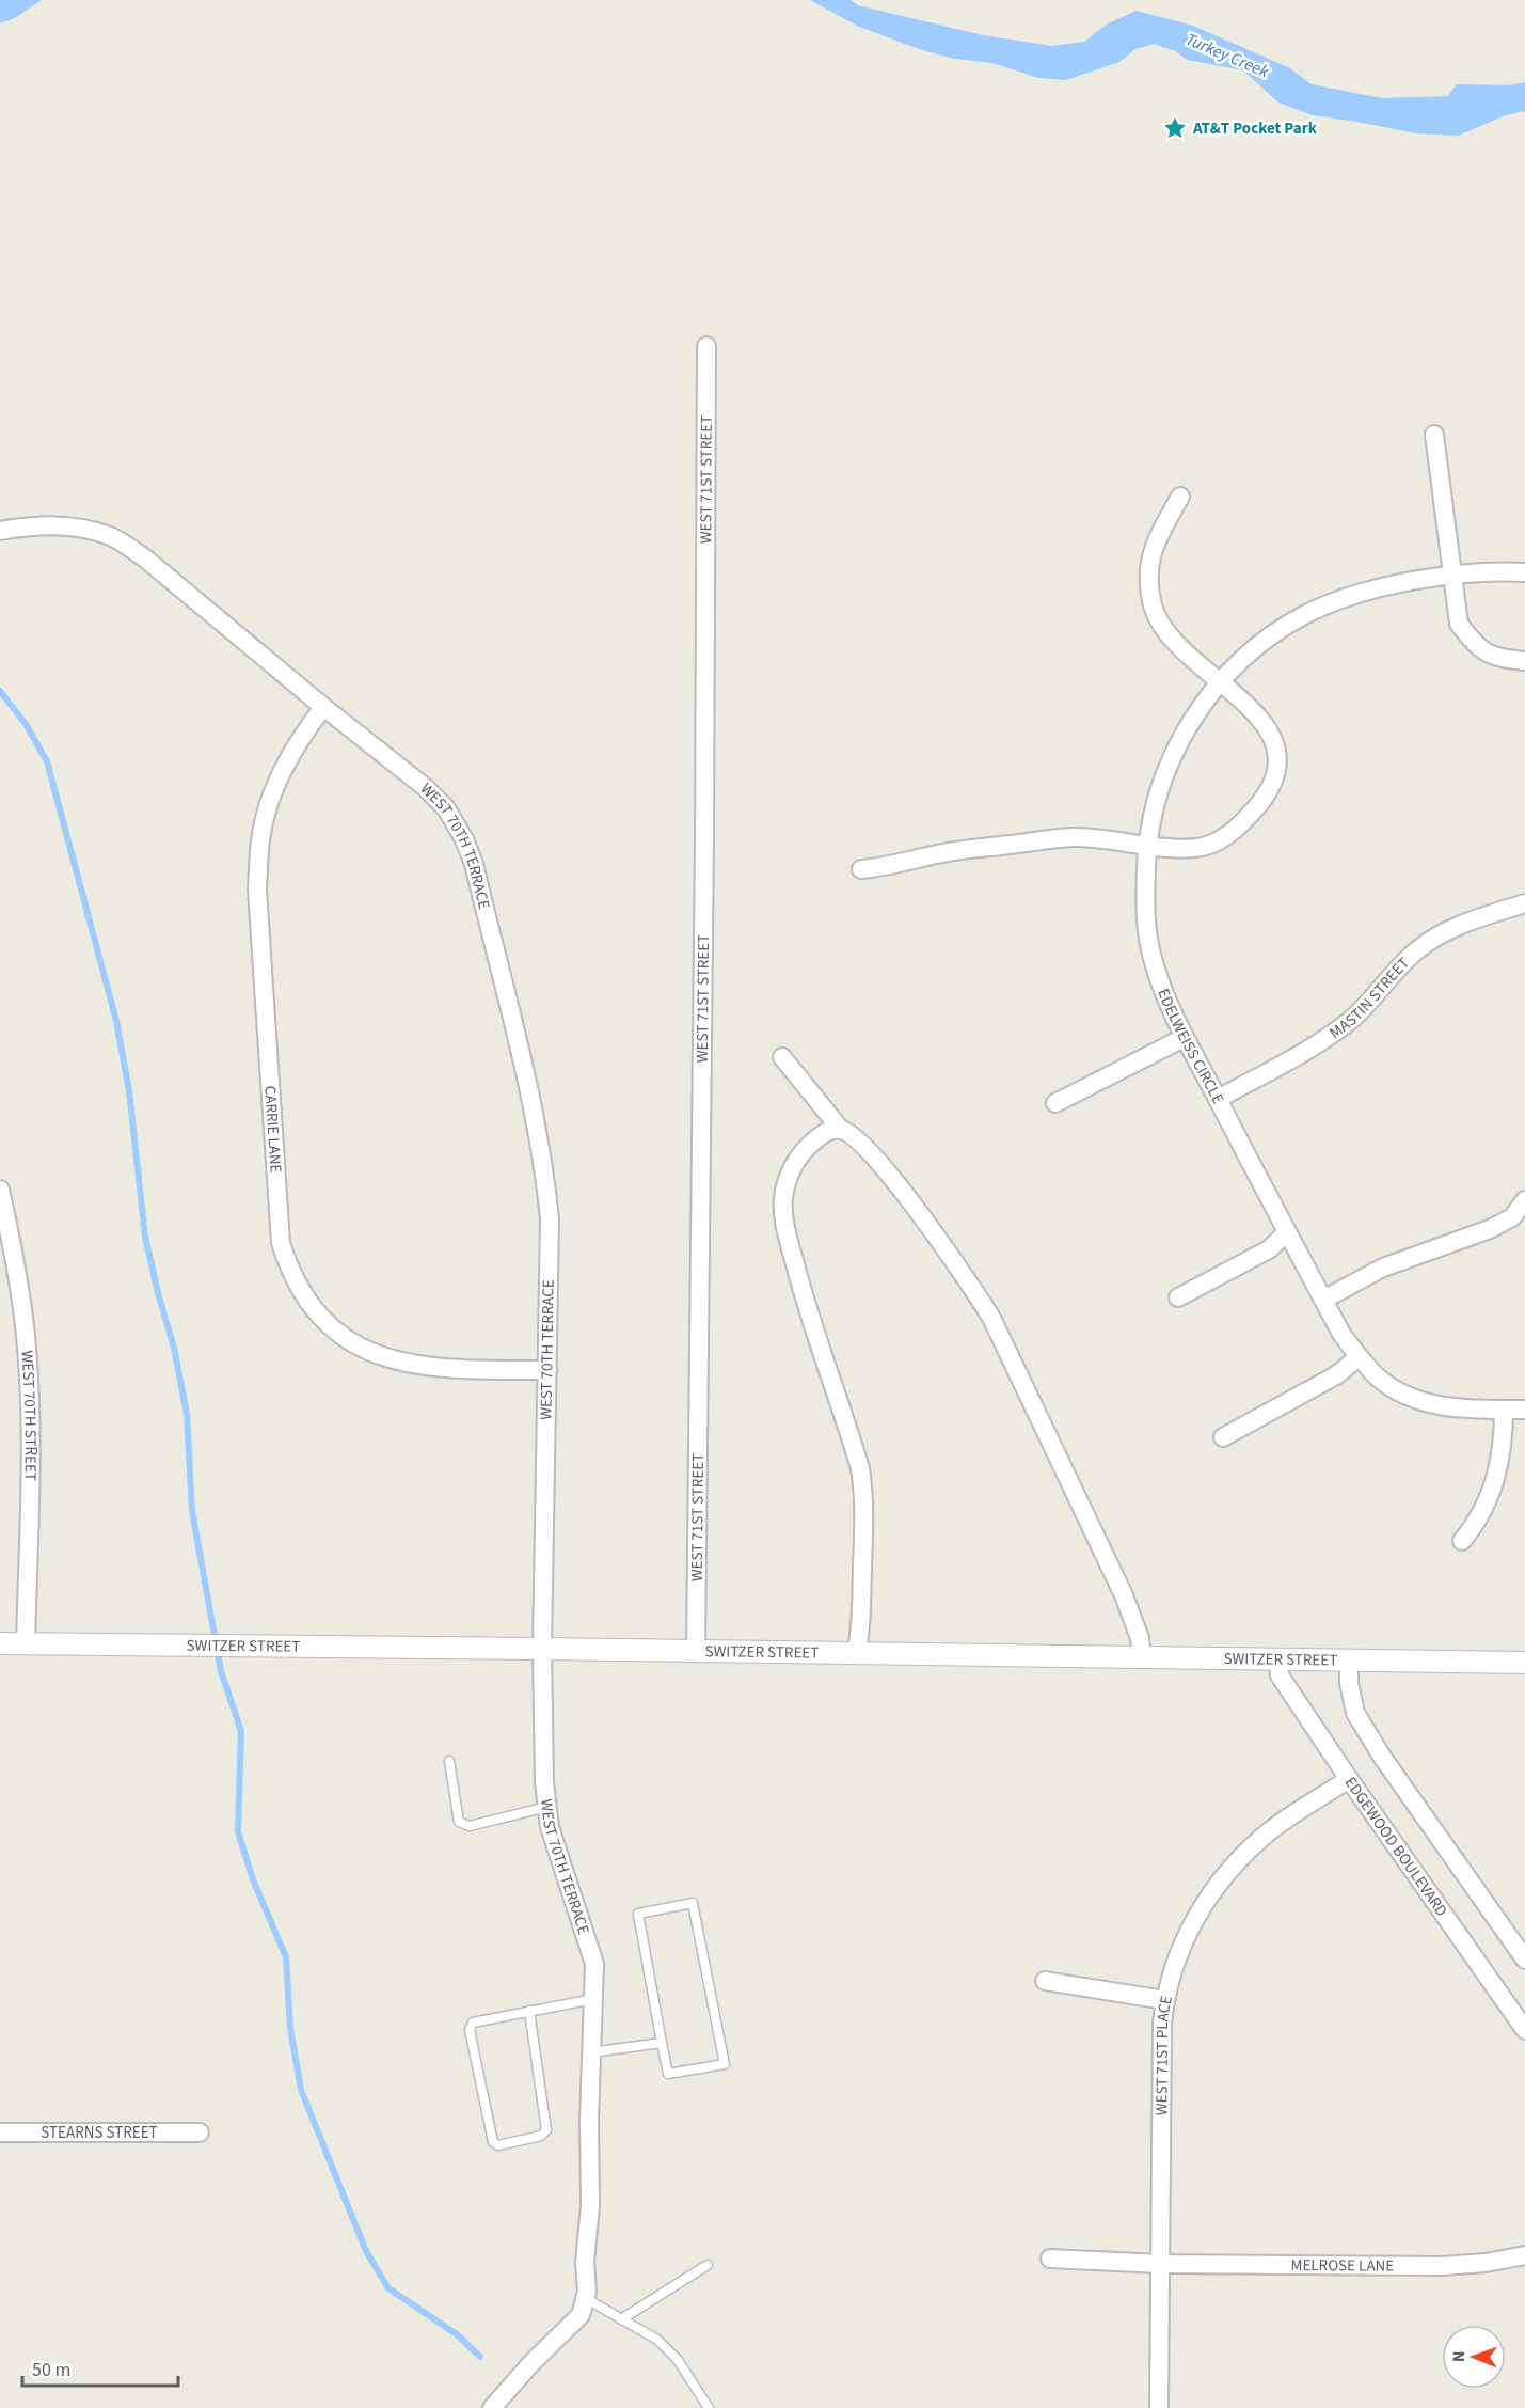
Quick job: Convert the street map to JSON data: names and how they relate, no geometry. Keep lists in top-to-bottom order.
{
  "streets": {
    "street": [
      "WEST 71ST STREET",
      "WEST 70TH TERRACE",
      "MASTIN STREET",
      "EDELWEISS CIRCLE",
      "CARRIE LANE",
      "WEST 70TH STREET",
      "SWITZER STREET",
      "EDGEWOOD BOULEVARD",
      "WEST 71ST PLACE",
      "STEARNS STREET",
      "MELROSE LANE"
    ]
  },
  "crossings": [
    ["WEST 71ST STREET", "SWITZER STREET"],
    ["WEST 70TH TERRACE", "CARRIE LANE"],
    ["WEST 70TH TERRACE", "SWITZER STREET"],
    ["MASTIN STREET", "EDELWEISS CIRCLE"],
    ["WEST 70TH STREET", "SWITZER STREET"],
    ["SWITZER STREET", "EDGEWOOD BOULEVARD"],
    ["EDGEWOOD BOULEVARD", "WEST 71ST PLACE"],
    ["WEST 71ST PLACE", "MELROSE LANE"]
  ],
  "water": ["Turkey Creek"],
  "places": {
    "place": ["AT&T Pocket Park"]
  },
  "scale_bar": "50 m",
  "north": "left"
}
